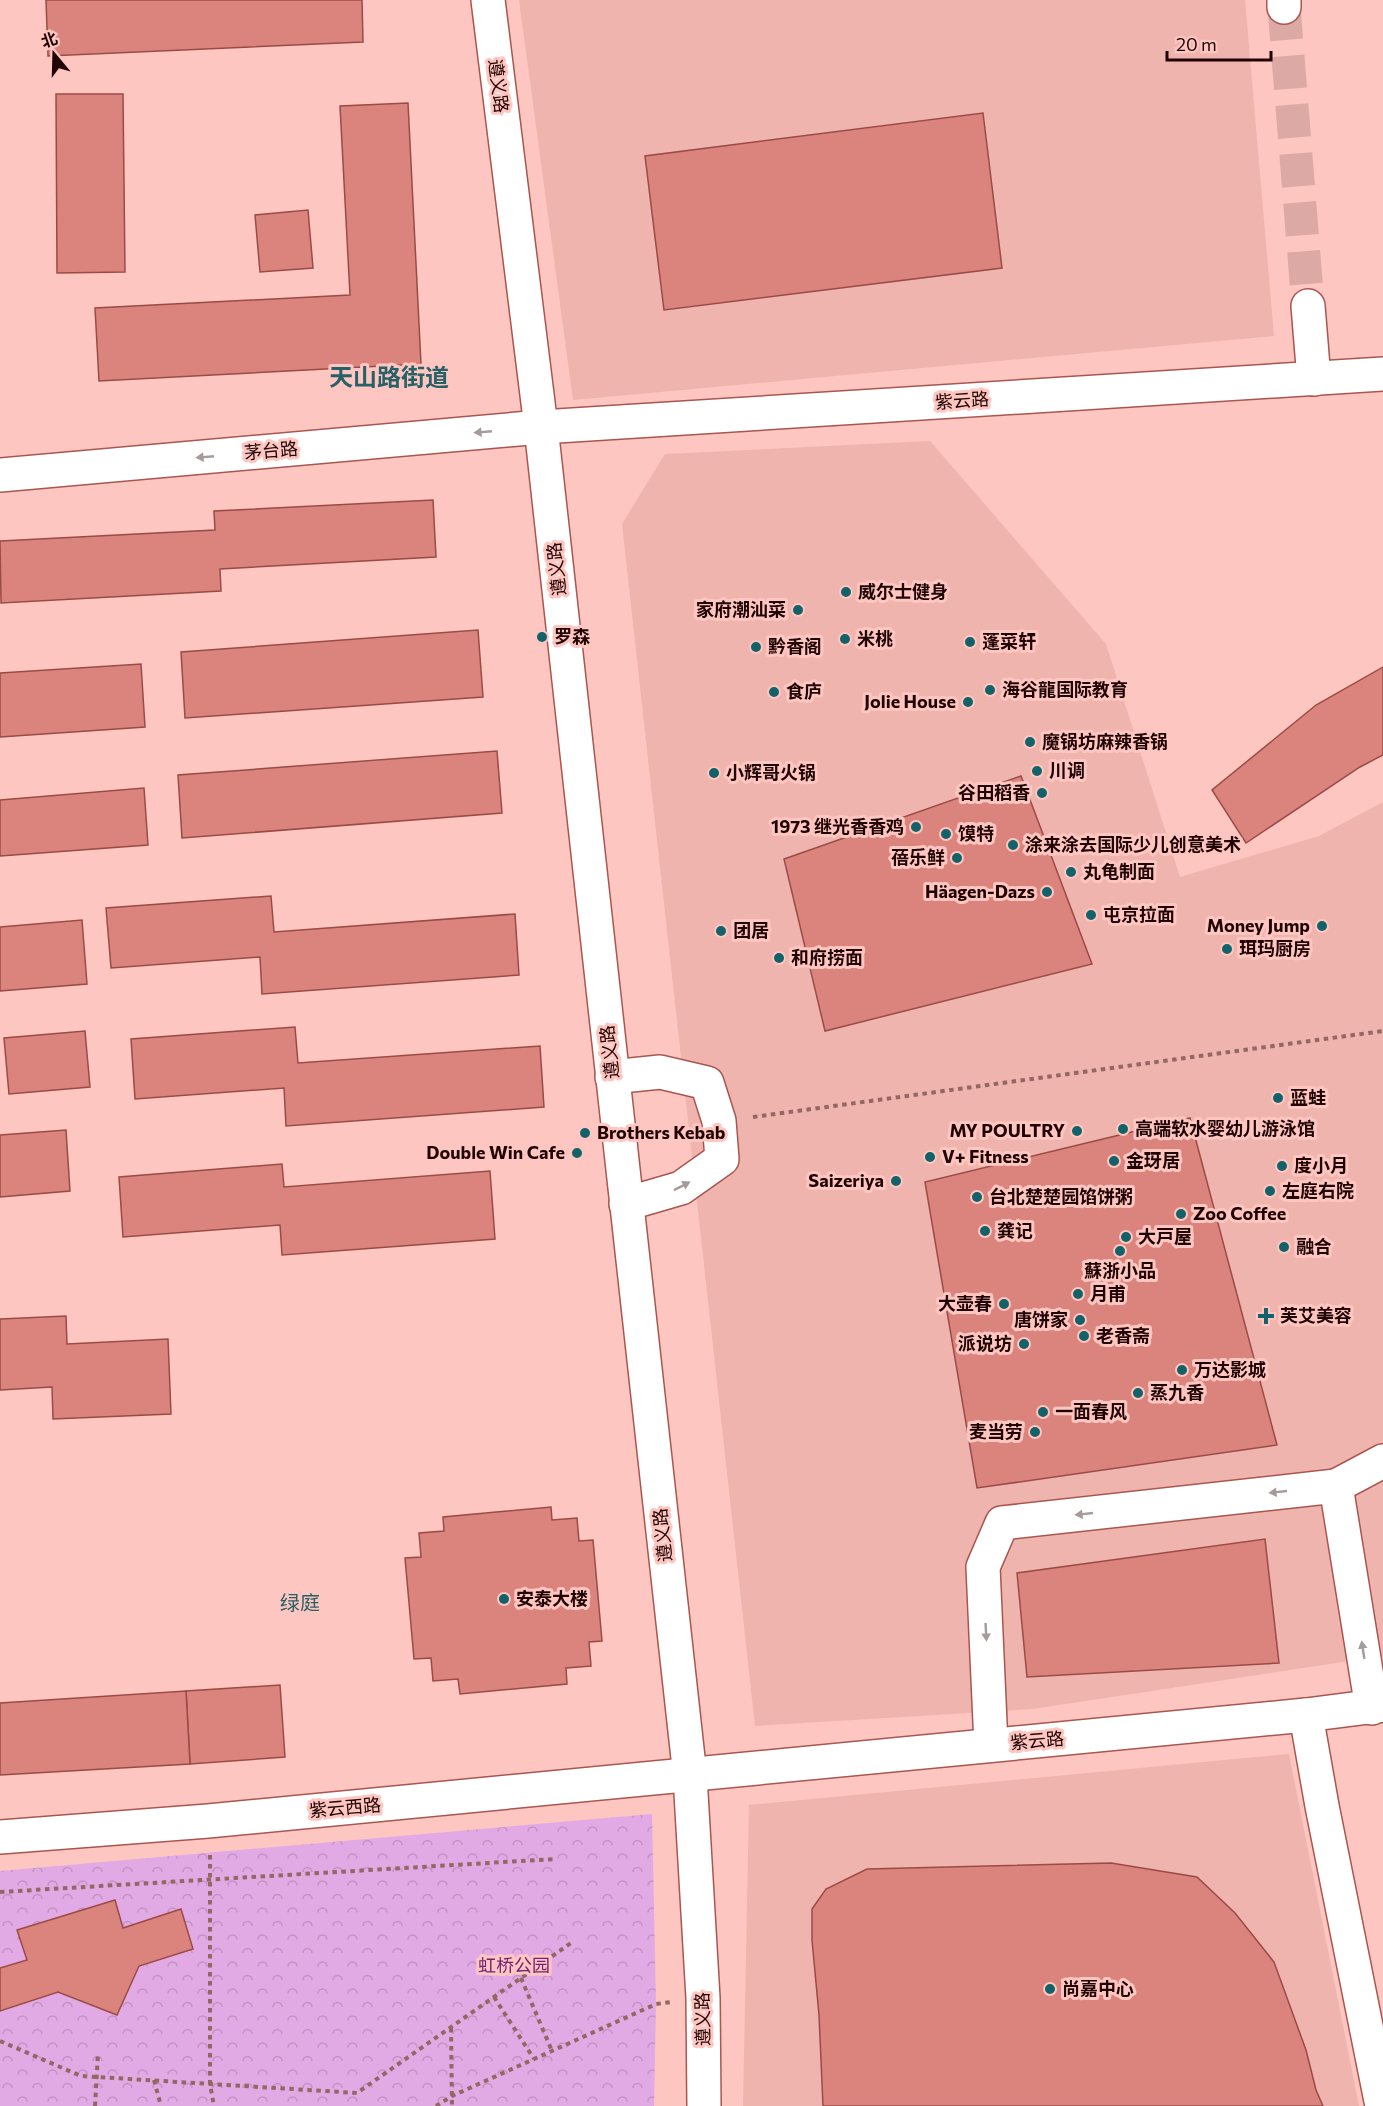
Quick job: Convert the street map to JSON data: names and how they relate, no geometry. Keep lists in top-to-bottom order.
{
  "streets": {
    "street": [
      "遵义路",
      "紫云路",
      "茅台路",
      "紫云西路"
    ]
  },
  "crossings": [
    ["遵义路", "紫云路"],
    ["遵义路", "茅台路"],
    ["遵义路", "紫云西路"],
    ["紫云路", "茅台路"],
    ["紫云路", "紫云西路"]
  ],
  "one_way": ["茅台路"],
  "districts": ["天山路街道", "绿庭"],
  "parks": ["虹桥公园"],
  "places": {
    "other": [
      "威尔士健身",
      "家府潮汕菜",
      "罗森",
      "米桃",
      "蓬菜轩",
      "黔香阁",
      "海谷龍国际教育",
      "食庐",
      "Jolie House",
      "魔锅坊麻辣香锅",
      "川调",
      "小辉哥火锅",
      "谷田稻香",
      "1973 继光香香鸡",
      "馍特",
      "涂来涂去国际少儿创意美术",
      "蓓乐鲜",
      "丸龟制面",
      "Häagen-Dazs",
      "屯京拉面",
      "Money Jump",
      "团居",
      "珥玛厨房",
      "和府捞面",
      "蓝蛙",
      "高端软水婴幼儿游泳馆",
      "MY POULTRY",
      "Brothers Kebab",
      "Double Win Cafe",
      "V+ Fitness",
      "金玡居",
      "度小月",
      "Saizeriya",
      "左庭右院",
      "台北楚楚园馅饼粥",
      "Zoo Coffee",
      "龚记",
      "大戸屋",
      "融合",
      "蘇浙小品",
      "月甫",
      "大壶春",
      "唐饼家",
      "老香斋",
      "派说坊",
      "万达影城",
      "蒸九香",
      "一面春风",
      "麦当劳",
      "安泰大楼",
      "尚嘉中心"
    ],
    "health": ["芙艾美容"]
  },
  "scale_bar": "20 m",
  "north": "top"
}
